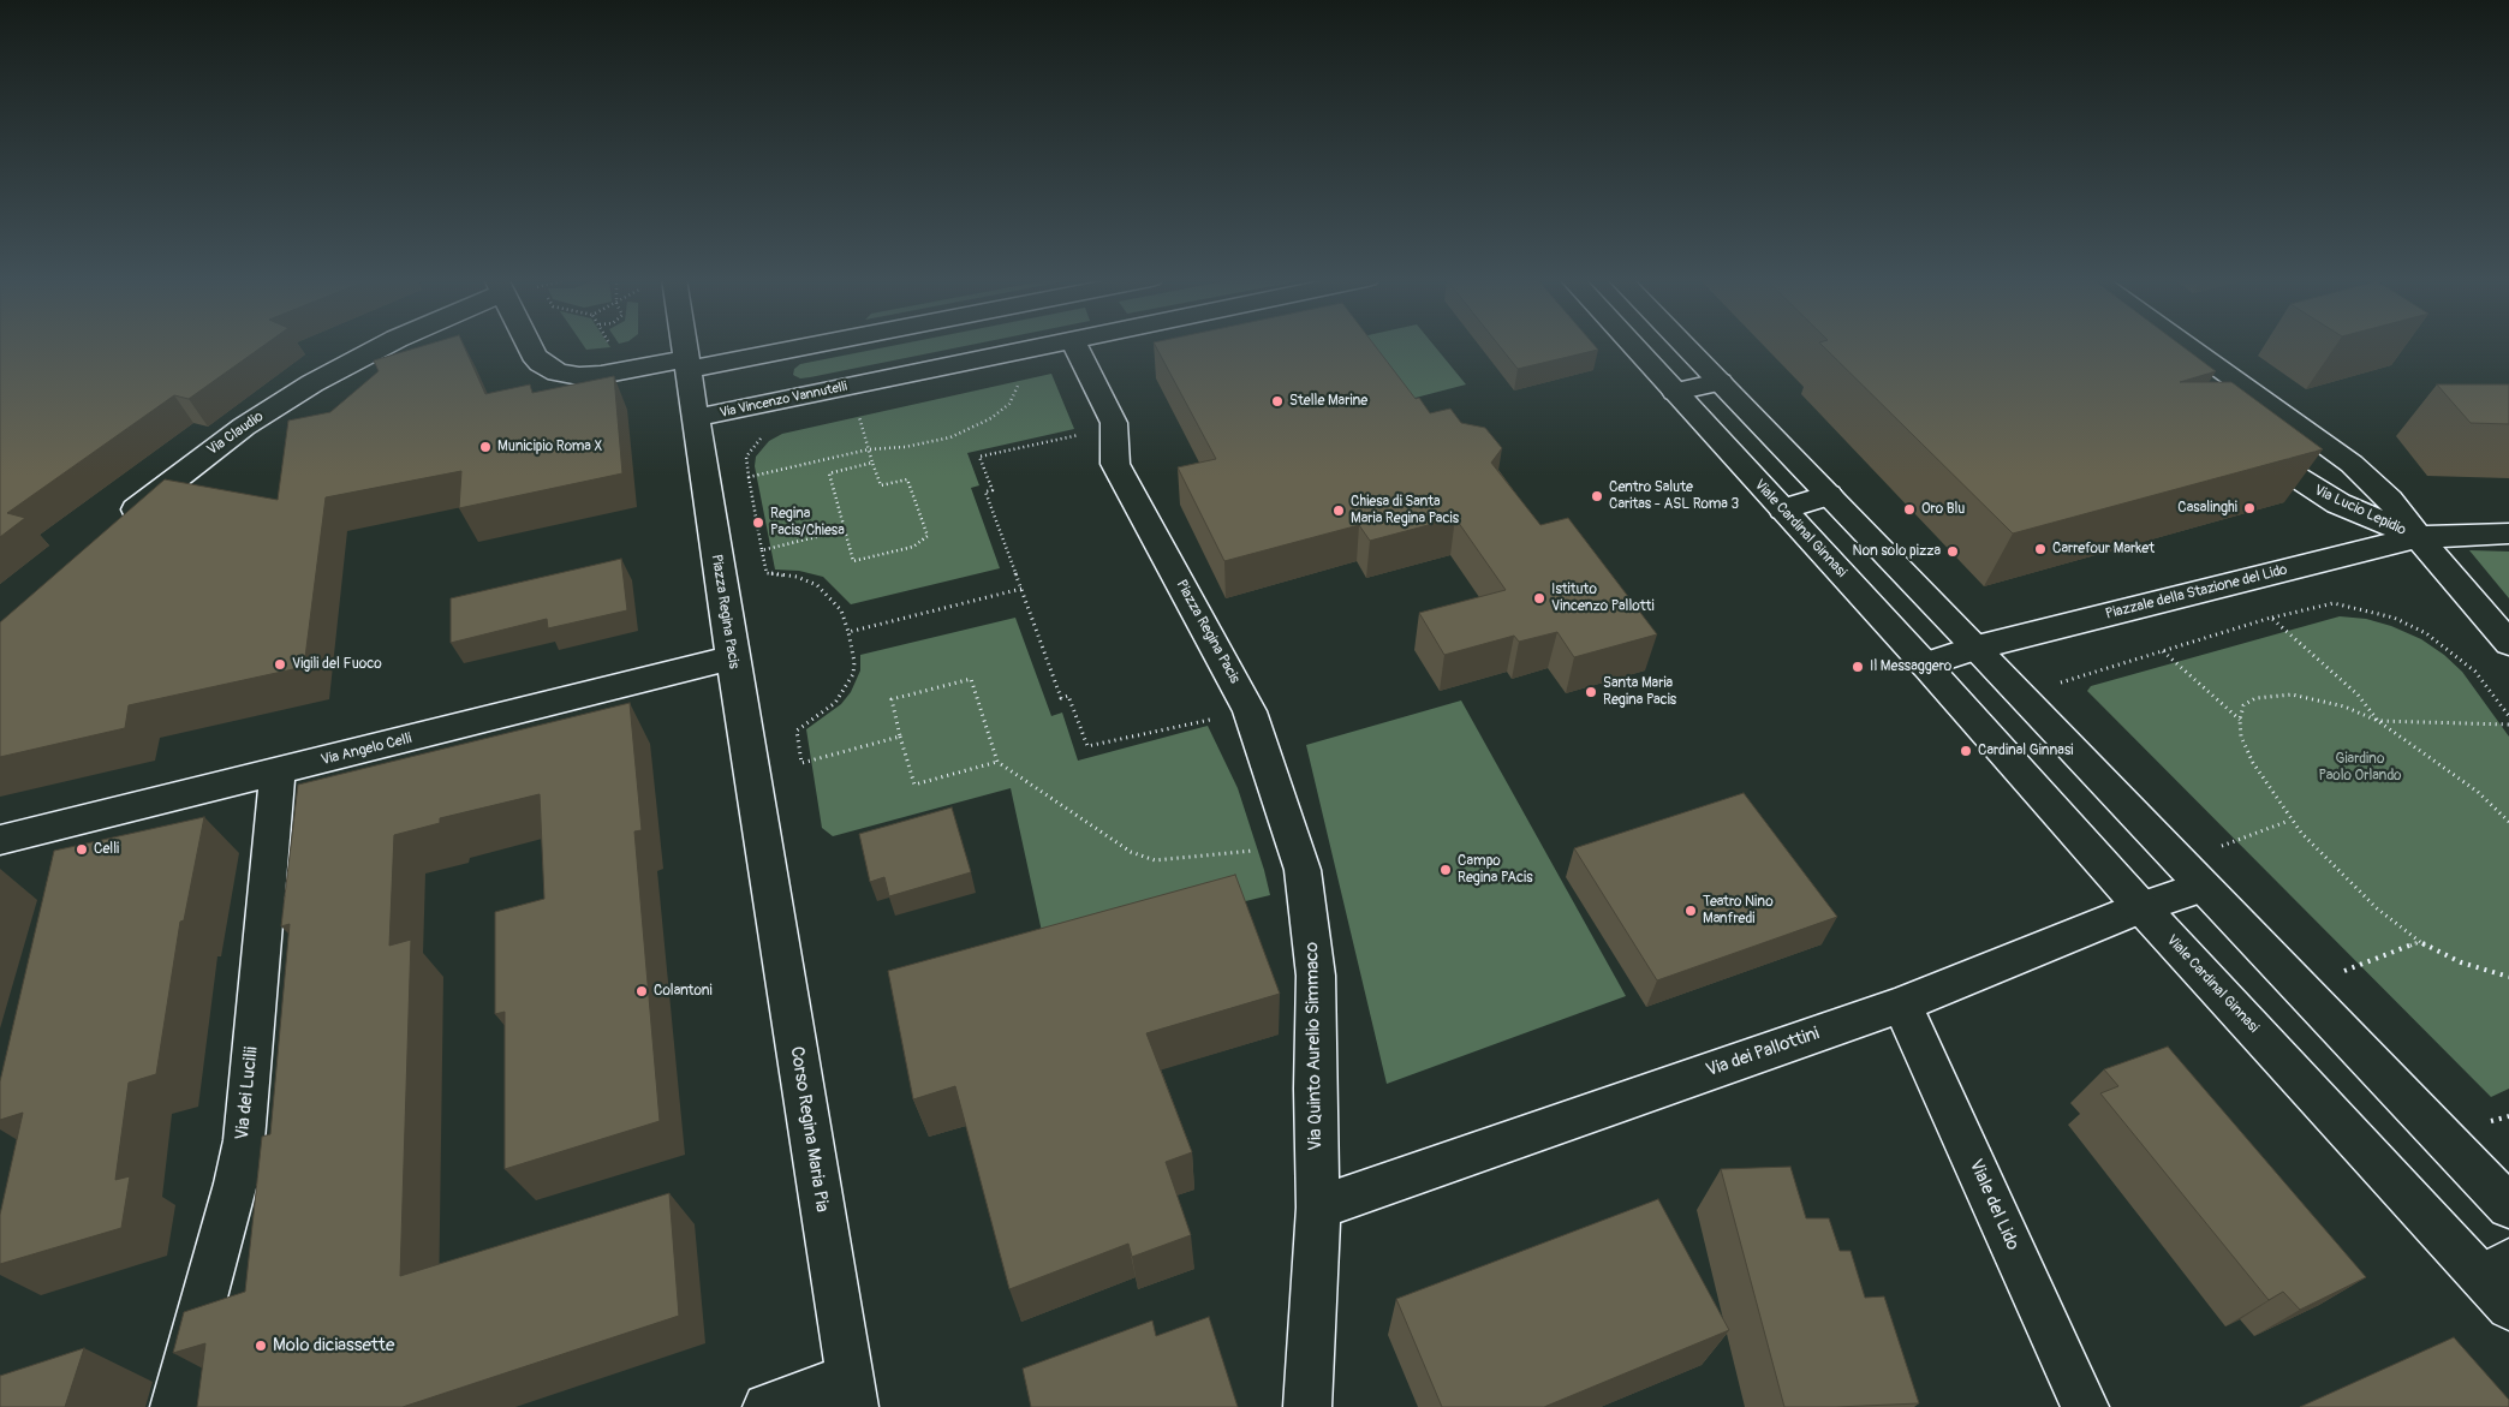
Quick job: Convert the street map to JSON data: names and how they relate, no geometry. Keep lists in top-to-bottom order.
{
  "streets": {
    "street": [
      "Via Vincenzo Vannutelli",
      "Via Claudio",
      "Via Lucio Lepidio",
      "Viale Cardinal Ginnasi",
      "Piazzale della Stazione del Lido",
      "Piazza Regina Pacis",
      "Via Angelo Celli",
      "Via Quinto Aurelio Simmaco",
      "Via dei Pallottini",
      "Via dei Lucilii",
      "Corso Regina Maria Pia",
      "Viale del Lido"
    ]
  },
  "crossings": [
    ["Via Vincenzo Vannutelli", "Piazza Regina Pacis"],
    ["Via Lucio Lepidio", "Piazzale della Stazione del Lido"],
    ["Viale Cardinal Ginnasi", "Via dei Pallottini"],
    ["Piazza Regina Pacis", "Via Angelo Celli"],
    ["Piazza Regina Pacis", "Via Quinto Aurelio Simmaco"],
    ["Piazza Regina Pacis", "Corso Regina Maria Pia"],
    ["Via Angelo Celli", "Via dei Lucilii"],
    ["Via Quinto Aurelio Simmaco", "Via dei Pallottini"],
    ["Via dei Pallottini", "Viale del Lido"]
  ],
  "parks": ["Giardino Paolo Orlando"],
  "places": [
    "Stelle Marine",
    "Municipio Roma X",
    "Centro Salute Caritas - ASL Roma 3",
    "Casalinghi",
    "Oro Blu",
    "Chiesa di Santa Maria Regina Pacis",
    "Regina Pacis/Chiesa",
    "Carrefour Market",
    "Non solo pizza",
    "Istituto Vincenzo Pallotti",
    "Vigili del Fuoco",
    "Il Messaggero",
    "Santa Maria Regina Pacis",
    "Cardinal Ginnasi",
    "Celli",
    "Campo Regina PAcis",
    "Teatro Nino Manfredi",
    "Colantoni",
    "Molo diciassette"
  ]
}
